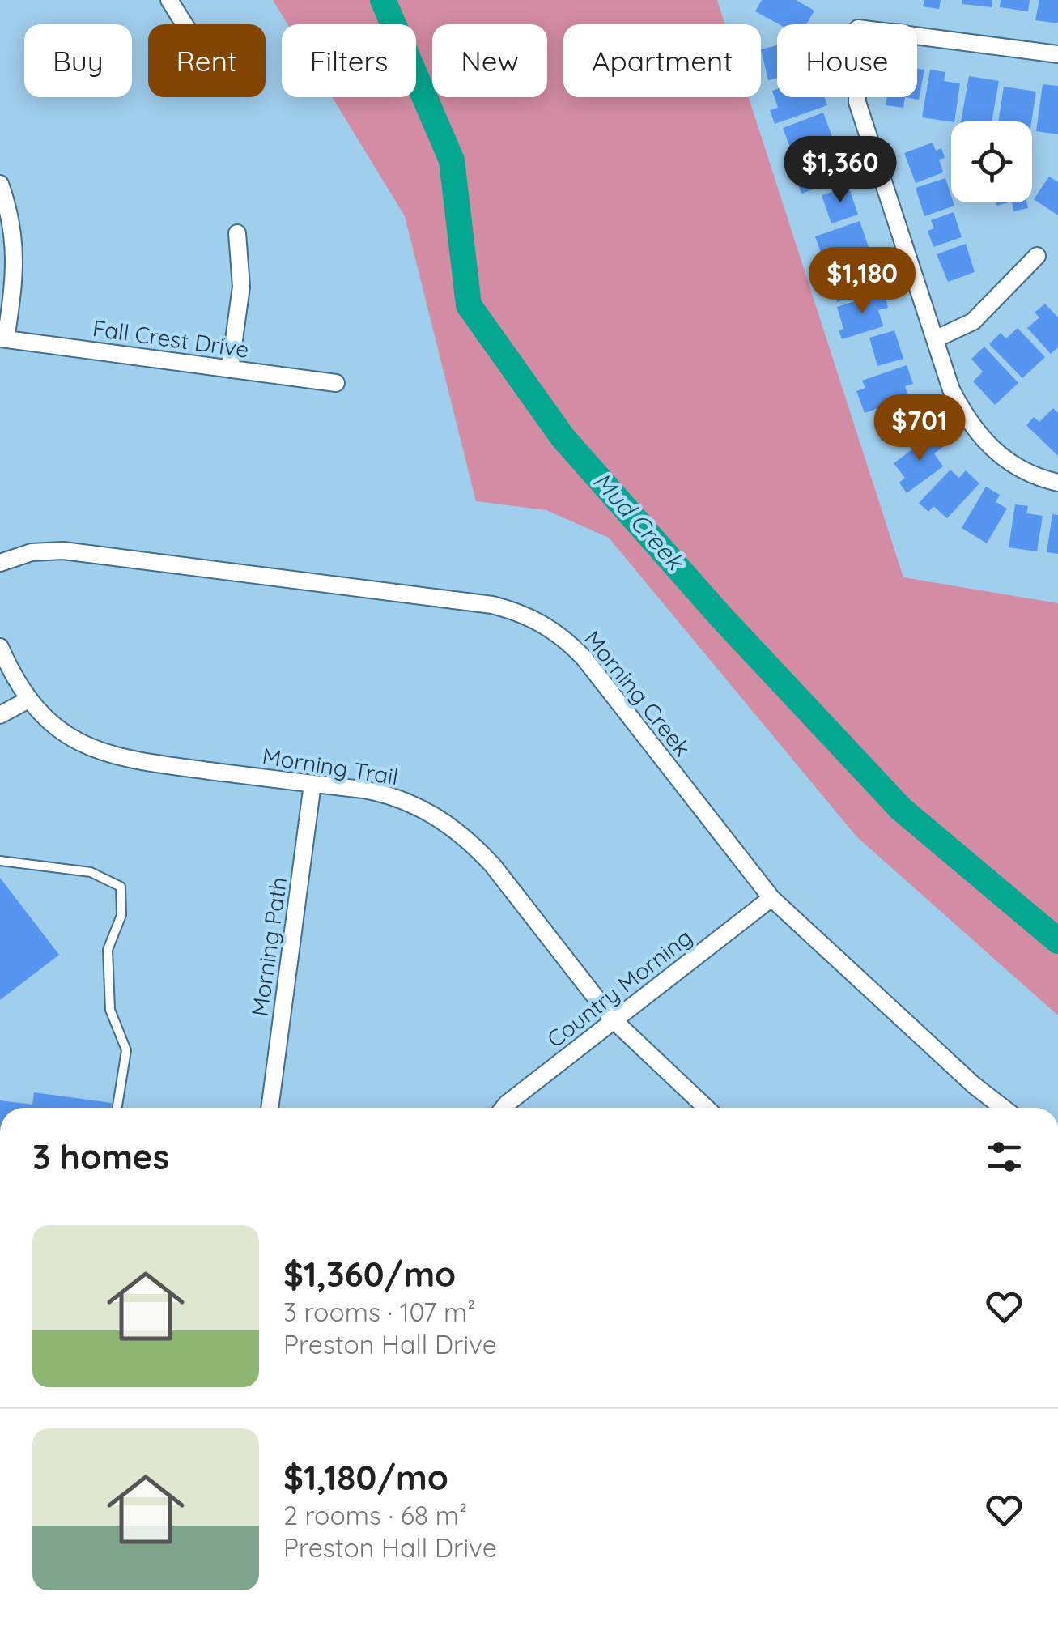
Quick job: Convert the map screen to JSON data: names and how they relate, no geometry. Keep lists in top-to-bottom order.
{
  "streets": {
    "street": [
      "Fall Crest Drive",
      "Morning Creek",
      "Morning Trail",
      "Morning Path",
      "Country Morning"
    ]
  },
  "crossings": [
    ["Morning Creek", "Country Morning"],
    ["Morning Trail", "Morning Path"],
    ["Morning Trail", "Country Morning"]
  ],
  "water": ["Mud Creek"],
  "page": {
    "chip": [
      "Buy",
      "Rent",
      "Filters",
      "New",
      "Apartment",
      "House"
    ],
    "price": ["$1,360", "$1,180", "$701"],
    "heading": "3 homes",
    "list": [
      {
        "name": "$1,360/mo",
        "note": "3 rooms · 107 m² · Preston Hall Drive"
      },
      {
        "name": "$1,180/mo",
        "note": "2 rooms · 68 m² · Preston Hall Drive"
      }
    ]
  }
}
